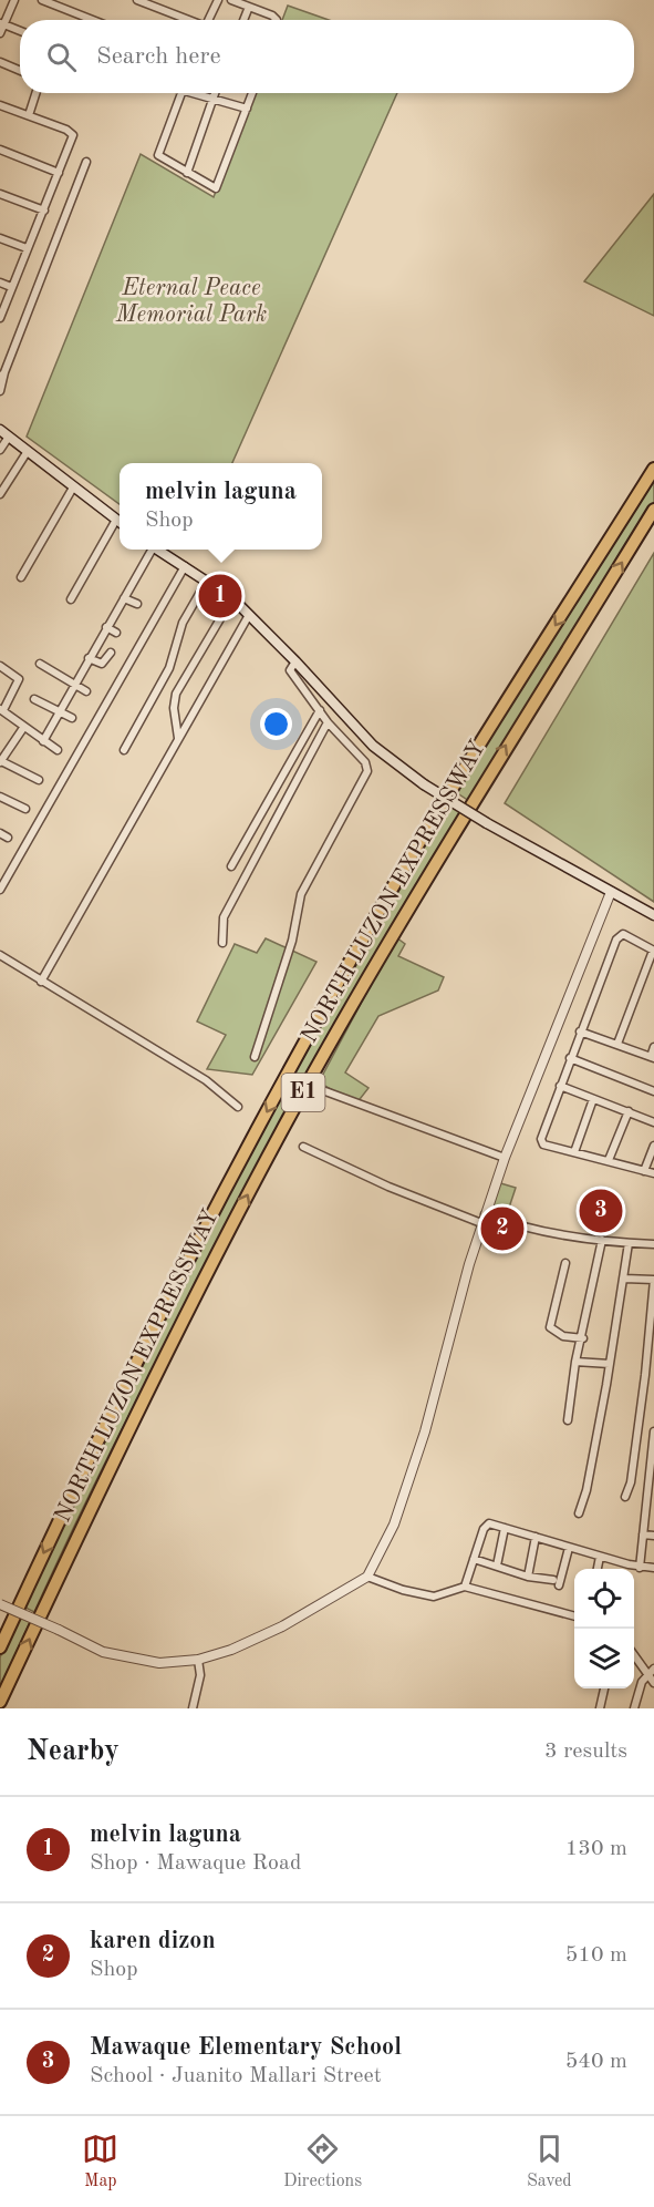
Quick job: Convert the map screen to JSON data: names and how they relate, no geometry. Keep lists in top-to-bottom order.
{
  "streets": {
    "highway": ["NORTH LUZON EXPRESSWAY", "E1"]
  },
  "parks": ["Eternal Peace Memorial Park"],
  "page": {
    "search": "Search here",
    "popup": ["melvin laguna", "Shop"],
    "pins": ["1", "3", "2"],
    "heading": ["Nearby", "3 results"],
    "list": [
      {
        "mark": "1",
        "name": "melvin laguna",
        "note": "Shop · Mawaque Road",
        "value": "130 m"
      },
      {
        "mark": "2",
        "name": "karen dizon",
        "note": "Shop",
        "value": "510 m"
      },
      {
        "mark": "3",
        "name": "Mawaque Elementary School",
        "note": "School · Juanito Mallari Street",
        "value": "540 m"
      }
    ],
    "nav": ["Map", "Directions", "Saved"]
  }
}
